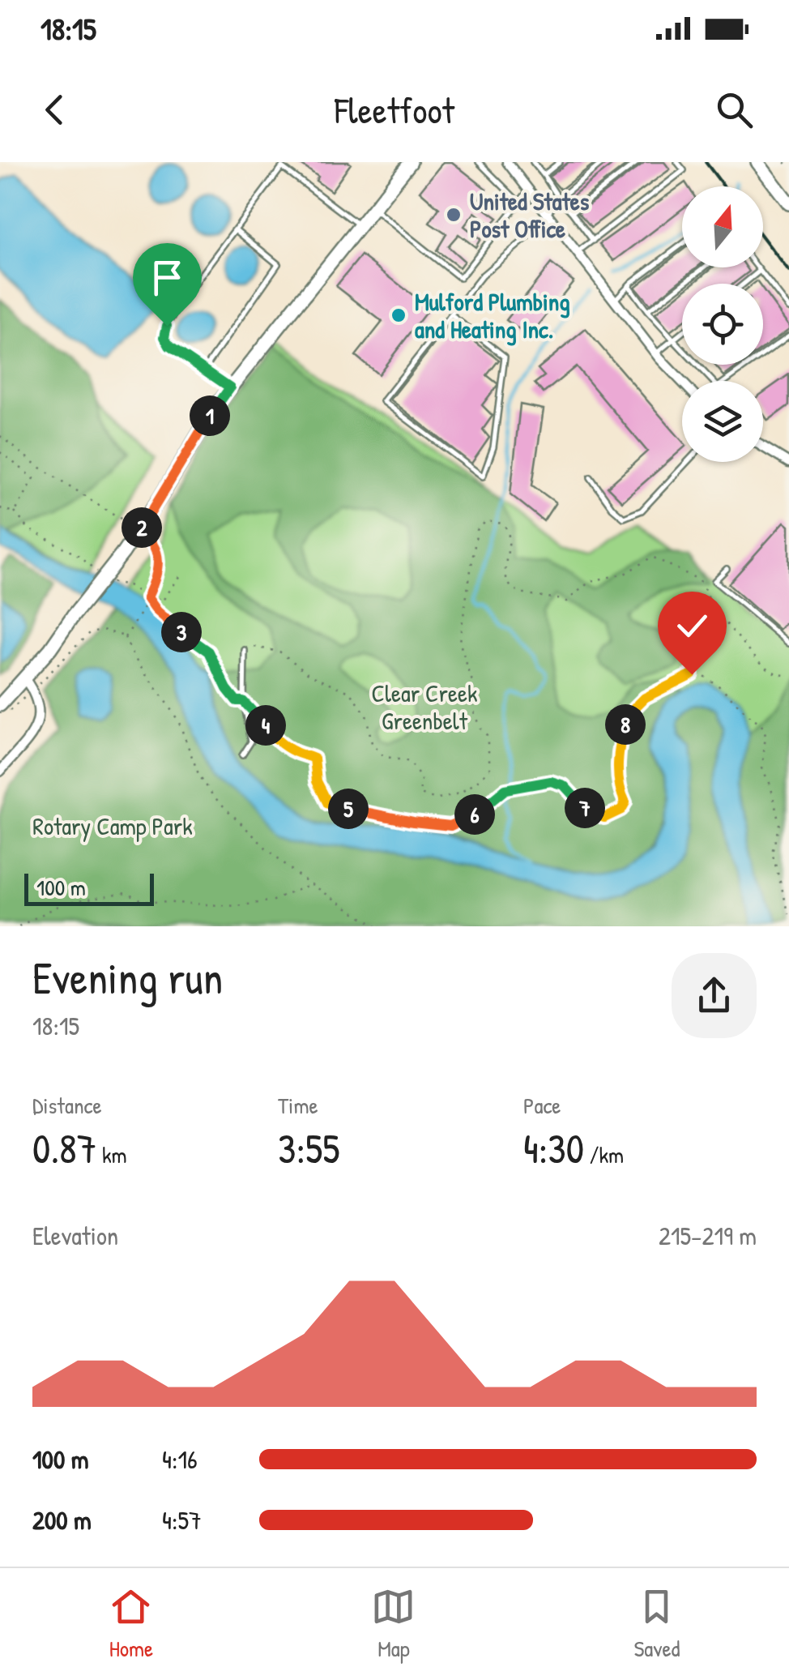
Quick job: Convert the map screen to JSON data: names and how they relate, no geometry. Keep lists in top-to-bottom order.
{
  "parks": ["Clear Creek Greenbelt", "Rotary Camp Park"],
  "places": ["United States Post Office", "Mulford Plumbing and Heating Inc."],
  "scale_bar": "100 m",
  "north": "top",
  "page": {
    "status": "18:15",
    "header": "Fleetfoot",
    "pins": [
      "1",
      "2",
      "3",
      "8",
      "4",
      "7",
      "5",
      "6"
    ],
    "scale": "100 m",
    "heading": ["Evening run", "18:15"],
    "stats": [
      ["Distance", "0.87 km"],
      ["Time", "3:55"],
      ["Pace", "4:30 /km"]
    ],
    "chart": ["Elevation", "215–219 m"],
    "list": [
      {
        "name": "100 m",
        "note": "4:16"
      },
      {
        "name": "200 m",
        "note": "4:57"
      }
    ],
    "tabs": ["Home", "Map", "Saved"]
  }
}
